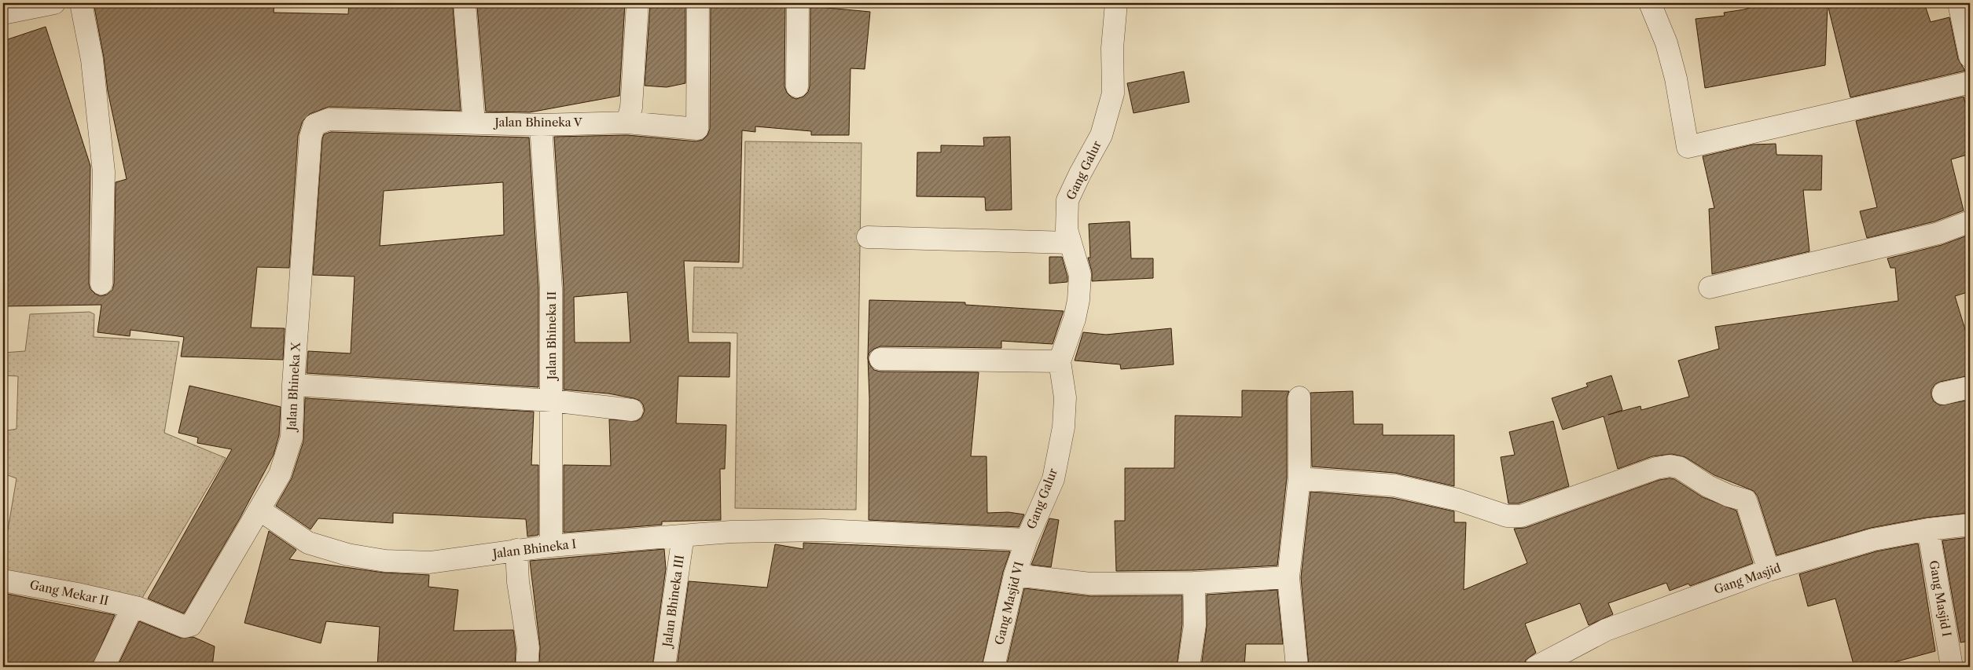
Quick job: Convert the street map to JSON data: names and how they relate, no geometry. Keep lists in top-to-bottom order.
{
  "streets": {
    "street": [
      "Jalan Bhineka V",
      "Gang Galur",
      "Jalan Bhineka II",
      "Jalan Bhineka X",
      "Jalan Bhineka I",
      "Gang Masjid",
      "Gang Mekar II",
      "Gang Masjid I",
      "Jalan Bhineka III",
      "Gang Masjid VI"
    ]
  },
  "crossings": [
    ["Jalan Bhineka V", "Jalan Bhineka II"],
    ["Jalan Bhineka V", "Jalan Bhineka X"],
    ["Gang Galur", "Jalan Bhineka I"],
    ["Gang Galur", "Gang Masjid VI"],
    ["Jalan Bhineka II", "Jalan Bhineka I"],
    ["Jalan Bhineka X", "Jalan Bhineka I"],
    ["Jalan Bhineka X", "Gang Mekar II"],
    ["Jalan Bhineka I", "Jalan Bhineka III"],
    ["Jalan Bhineka I", "Gang Masjid VI"],
    ["Gang Masjid", "Gang Masjid I"]
  ]
}
